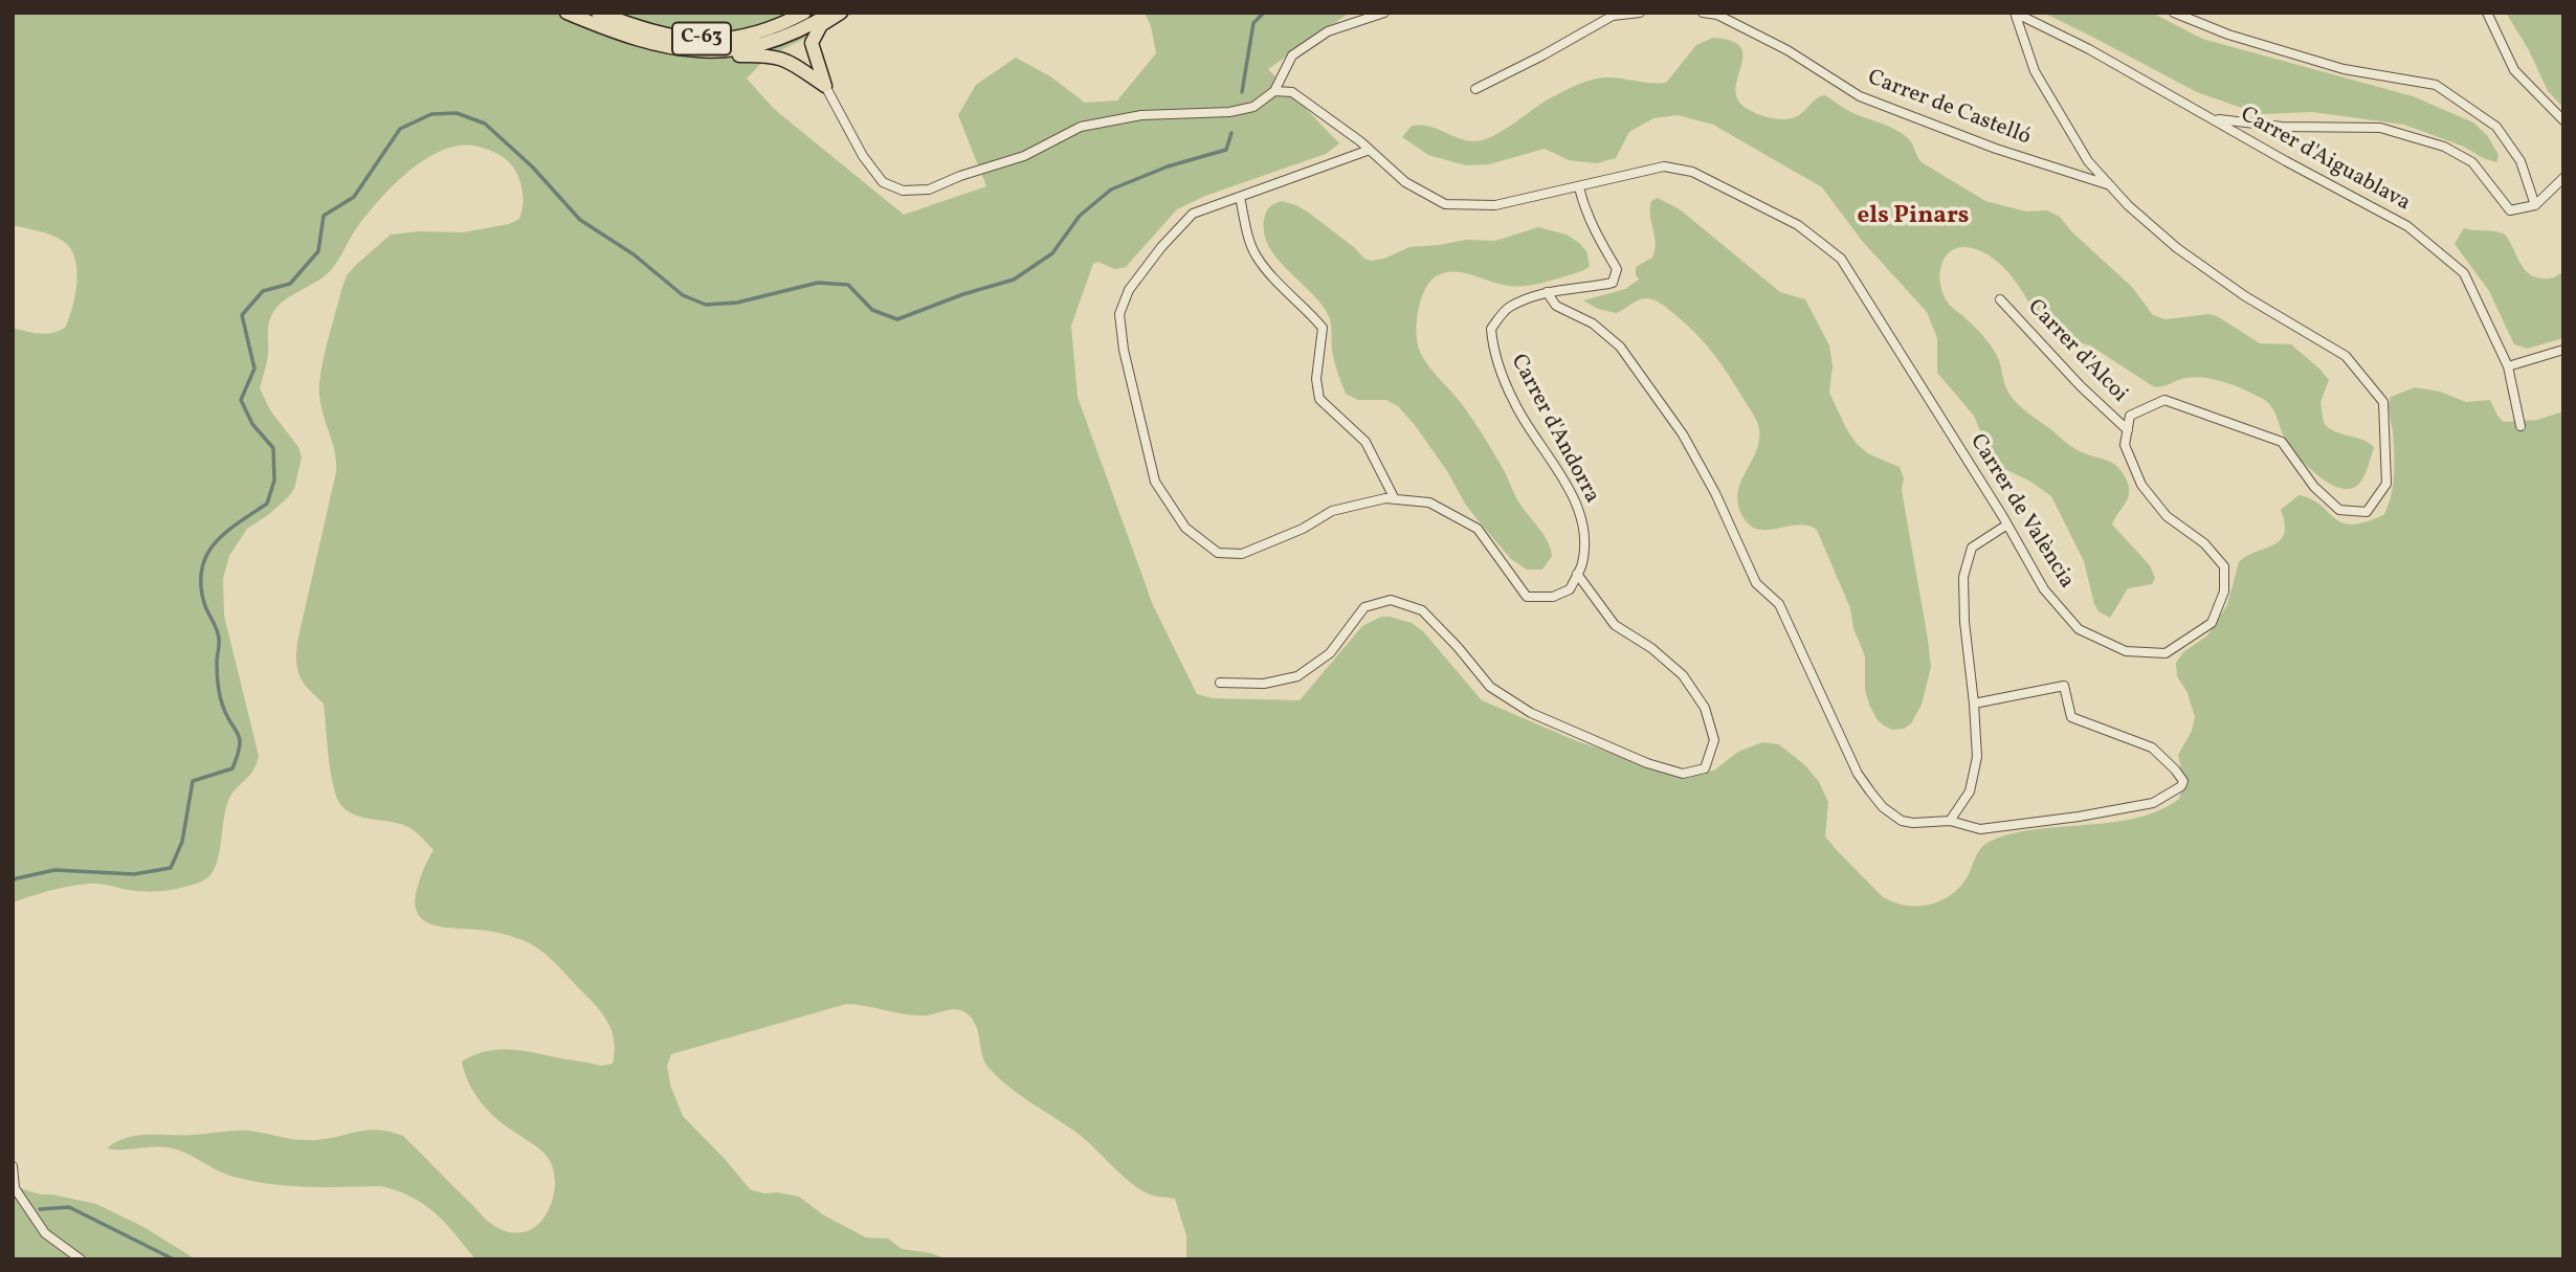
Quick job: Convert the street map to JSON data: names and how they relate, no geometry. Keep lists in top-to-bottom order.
{
  "streets": {
    "main road": ["C-63"],
    "street": [
      "Carrer de Castelló",
      "Carrer d'Aiguablava",
      "Carrer d'Alcoi",
      "Carrer d'Andorra",
      "Carrer de València"
    ]
  },
  "crossings": [
    ["Carrer d'Alcoi", "Carrer de València"],
    ["Carrer d'Andorra", "Carrer de València"]
  ],
  "districts": ["els Pinars"]
}
